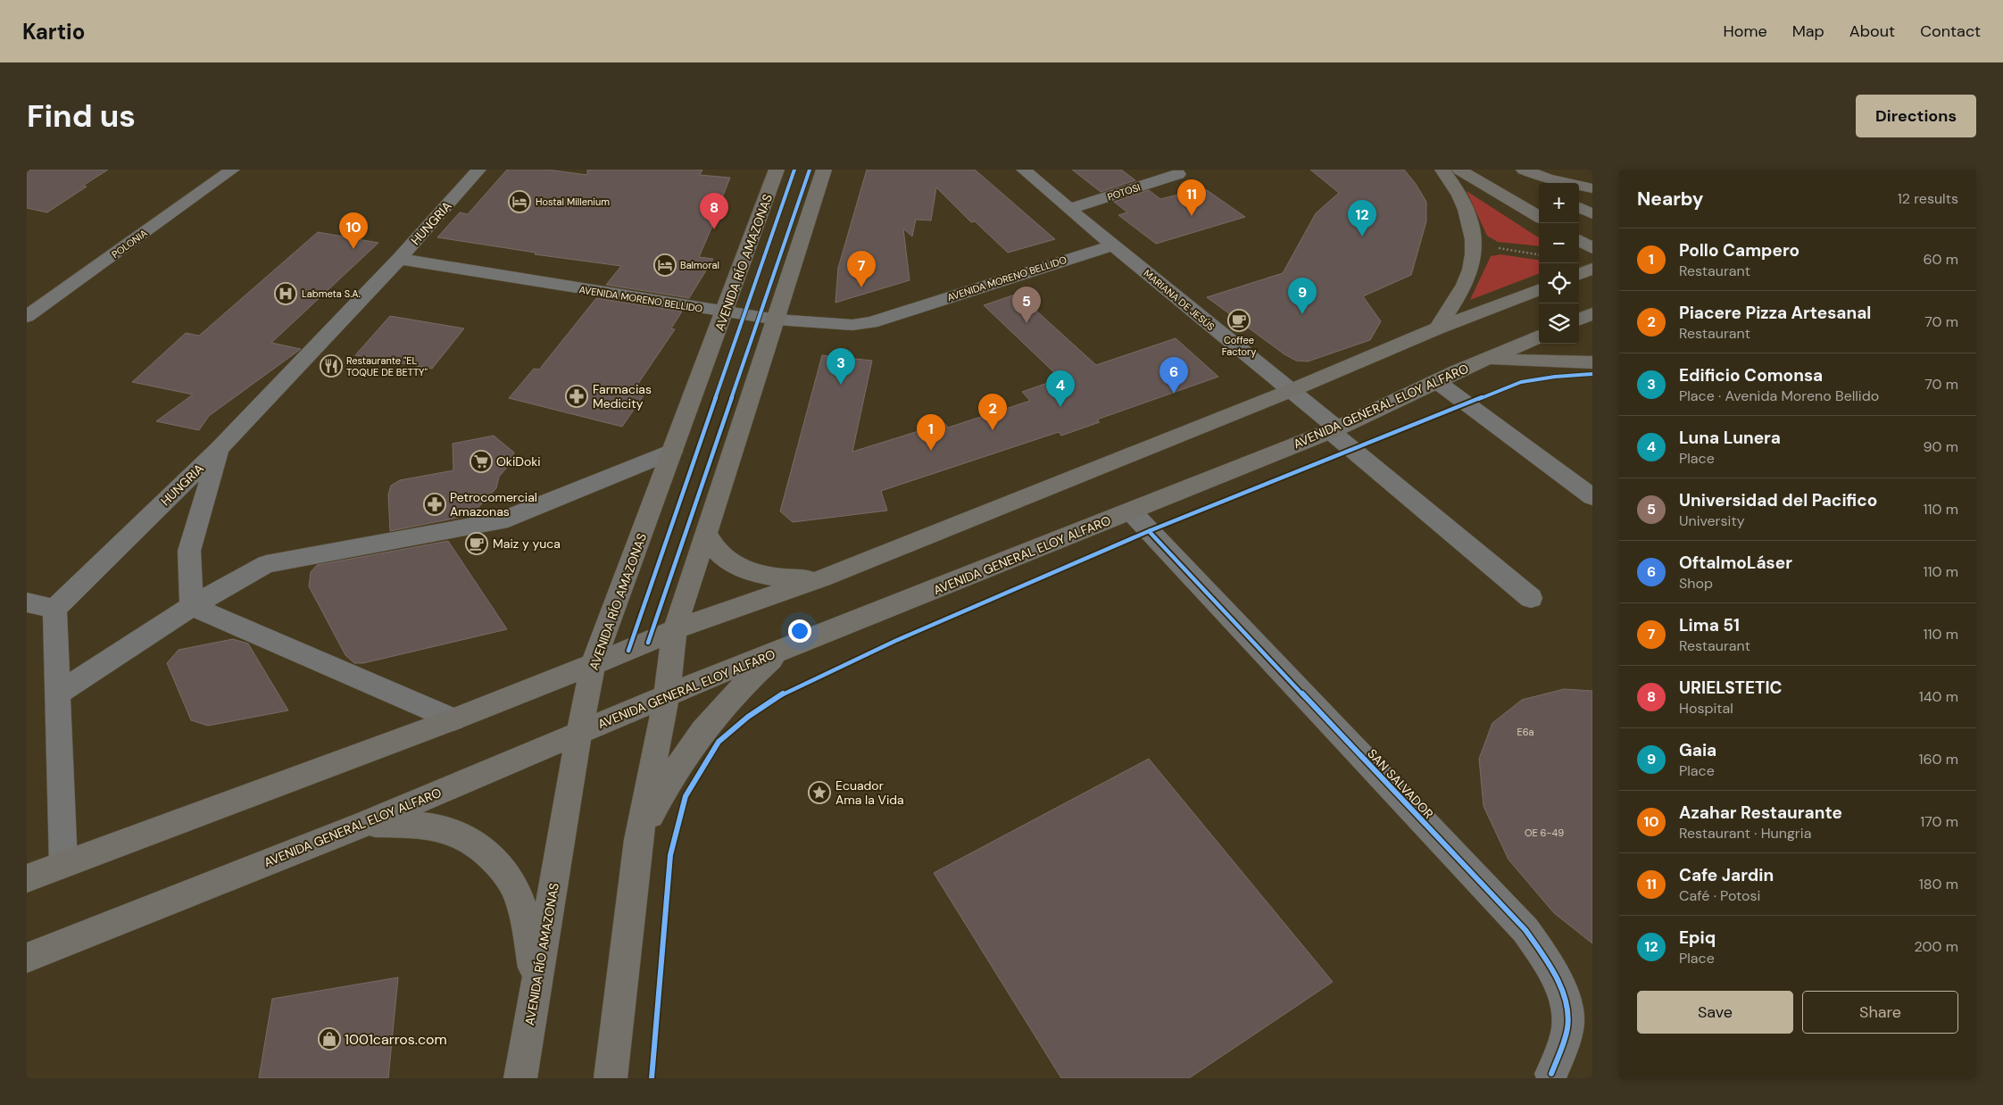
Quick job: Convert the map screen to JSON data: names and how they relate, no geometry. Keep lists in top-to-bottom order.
{
  "streets": {
    "main road": ["AVENIDA RÍO AMAZONAS", "AVENIDA GENERAL ELOY ALFARO"],
    "street": [
      "POTOSI",
      "HUNGRIA",
      "POLONIA",
      "AVENIDA MORENO BELLIDO",
      "MARIANA DE JESÚS",
      "SAN SALVADOR"
    ]
  },
  "crossings": [
    ["POTOSI", "MARIANA DE JESÚS"],
    ["HUNGRIA", "AVENIDA MORENO BELLIDO"],
    ["AVENIDA RÍO AMAZONAS", "AVENIDA MORENO BELLIDO"],
    ["AVENIDA RÍO AMAZONAS", "AVENIDA GENERAL ELOY ALFARO"],
    ["AVENIDA MORENO BELLIDO", "MARIANA DE JESÚS"],
    ["MARIANA DE JESÚS", "AVENIDA GENERAL ELOY ALFARO"],
    ["AVENIDA GENERAL ELOY ALFARO", "SAN SALVADOR"]
  ],
  "places": {
    "hotel": ["Hostal Millenium", "Balmoral"],
    "hospital": ["Labmeta S.A."],
    "cafe": ["Coffee Factory", "Maiz y yuca"],
    "restaurant": ["Restaurante \"EL TOQUE DE BETTY\""],
    "pharmacy": ["Farmacias Medicity", "Petrocomercial Amazonas"],
    "supermarket": ["OkiDoki"],
    "place": ["Ecuador Ama la Vida"],
    "shop": ["1001carros.com"]
  },
  "house_numbers": ["E6a", "OE 6-49"],
  "page": {
    "header": "Kartio",
    "nav": [
      "Home",
      "Map",
      "About",
      "Contact"
    ],
    "buttons": [
      "Directions",
      ["Save", "Share"]
    ],
    "title": "Find us",
    "heading": ["Nearby", "12 results"],
    "pins": [
      "11",
      "8",
      "12",
      "10",
      "7",
      "9",
      "5",
      "3",
      "6",
      "4",
      "2",
      "1"
    ],
    "map_buttons": ["+", "−"],
    "list": [
      {
        "mark": "1",
        "name": "Pollo Campero",
        "note": "Restaurant",
        "value": "60 m"
      },
      {
        "mark": "2",
        "name": "Piacere Pizza Artesanal",
        "note": "Restaurant",
        "value": "70 m"
      },
      {
        "mark": "3",
        "name": "Edificio Comonsa",
        "note": "Place · Avenida Moreno Bellido",
        "value": "70 m"
      },
      {
        "mark": "4",
        "name": "Luna Lunera",
        "note": "Place",
        "value": "90 m"
      },
      {
        "mark": "5",
        "name": "Universidad del Pacifico",
        "note": "University",
        "value": "110 m"
      },
      {
        "mark": "6",
        "name": "OftalmoLáser",
        "note": "Shop",
        "value": "110 m"
      },
      {
        "mark": "7",
        "name": "Lima 51",
        "note": "Restaurant",
        "value": "110 m"
      },
      {
        "mark": "8",
        "name": "URIELSTETIC",
        "note": "Hospital",
        "value": "140 m"
      },
      {
        "mark": "9",
        "name": "Gaia",
        "note": "Place",
        "value": "160 m"
      },
      {
        "mark": "10",
        "name": "Azahar Restaurante",
        "note": "Restaurant · Hungria",
        "value": "170 m"
      },
      {
        "mark": "11",
        "name": "Cafe Jardin",
        "note": "Café · Potosi",
        "value": "180 m"
      },
      {
        "mark": "12",
        "name": "Epiq",
        "note": "Place",
        "value": "200 m"
      }
    ]
  }
}
